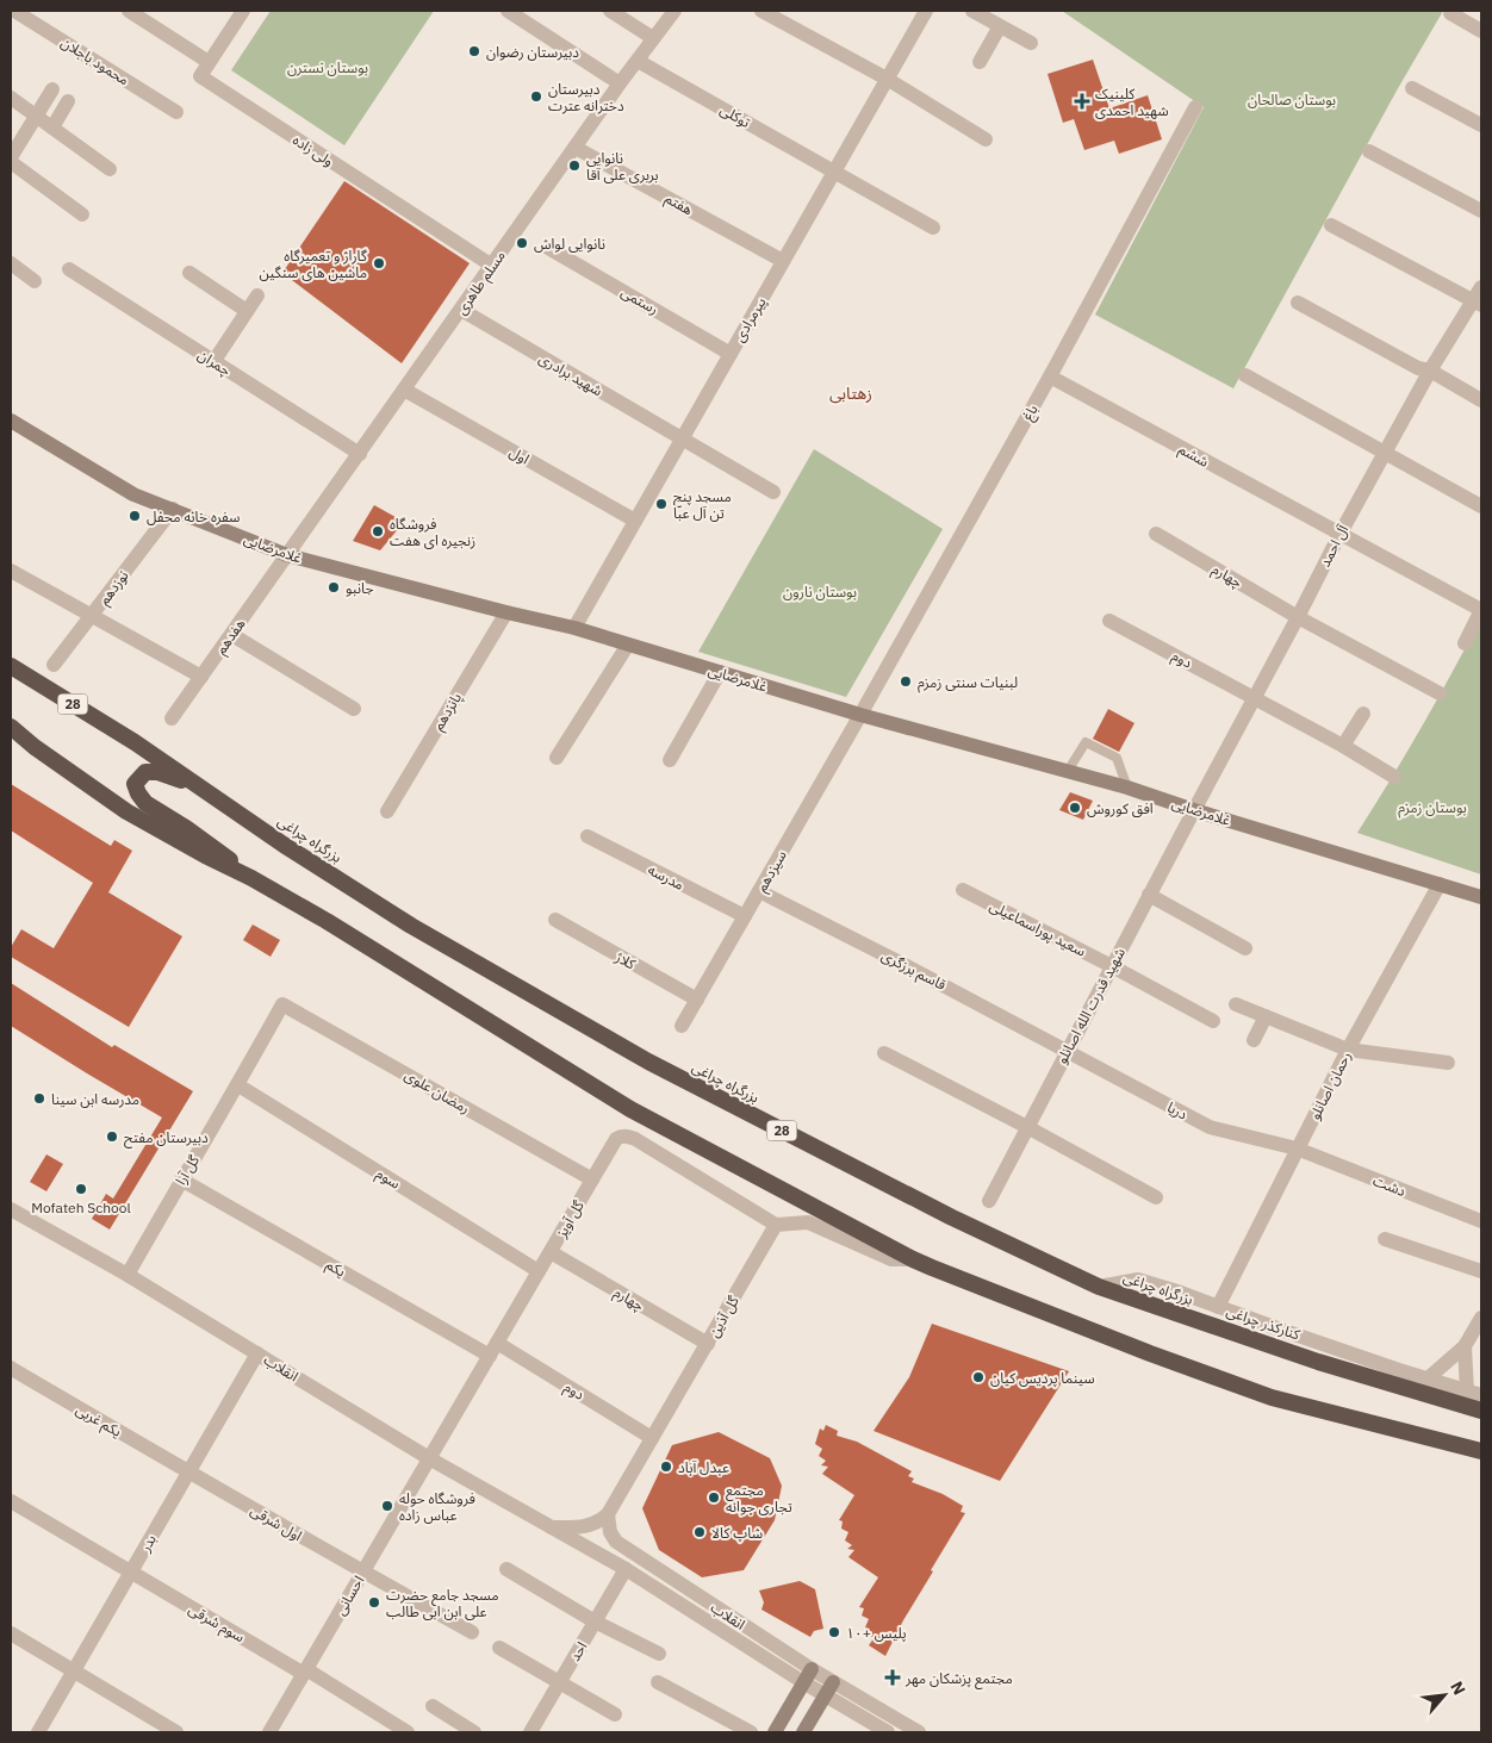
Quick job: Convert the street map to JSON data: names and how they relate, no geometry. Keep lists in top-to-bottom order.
{
  "streets": {
    "highway": ["28", "بزرگراه چراغی"],
    "main road": ["غلامرضایی"],
    "street": [
      "محمود باجلان",
      "توکلی",
      "ولی زاده",
      "هفتم",
      "مسلم طاهری",
      "رستمی",
      "پیرمرادی",
      "چمران",
      "شهید برادری",
      "باغ",
      "اول",
      "ششم",
      "آل احمد",
      "چهارم",
      "نوزدهم",
      "هفدهم",
      "دوم",
      "پانزدهم",
      "سیزدهم",
      "مدرسه",
      "سعید پوراسماعیلی",
      "کلاژ",
      "قاسم برزگری",
      "شهید قدرت الله اصانلو",
      "رحمان اصانلو",
      "رمضان علوی",
      "دریا",
      "گل آرا",
      "سوم",
      "دشت",
      "گل آویز",
      "یکم",
      "گل آذین",
      "کنارکذر چراغی",
      "انقلاب",
      "یکم غربی",
      "اول شرقی",
      "بدر",
      "احسانی",
      "سوم شرقی",
      "احد"
    ]
  },
  "crossings": [
    ["توکلی", "مسلم طاهری"],
    ["توکلی", "پیرمرادی"],
    ["ولی زاده", "مسلم طاهری"],
    ["هفتم", "مسلم طاهری"],
    ["هفتم", "پیرمرادی"],
    ["مسلم طاهری", "چمران"],
    ["مسلم طاهری", "شهید برادری"],
    ["مسلم طاهری", "اول"],
    ["مسلم طاهری", "غلامرضایی"],
    ["مسلم طاهری", "هفدهم"],
    ["رستمی", "پیرمرادی"],
    ["پیرمرادی", "شهید برادری"],
    ["پیرمرادی", "اول"],
    ["پیرمرادی", "غلامرضایی"],
    ["باغ", "ششم"],
    ["باغ", "غلامرضایی"],
    ["باغ", "سیزدهم"],
    ["ششم", "آل احمد"],
    ["آل احمد", "غلامرضایی"],
    ["آل احمد", "چهارم"],
    ["آل احمد", "دوم"],
    ["آل احمد", "شهید قدرت الله اصانلو"],
    ["غلامرضایی", "نوزدهم"],
    ["غلامرضایی", "هفدهم"],
    ["غلامرضایی", "پانزدهم"],
    ["غلامرضایی", "سیزدهم"],
    ["غلامرضایی", "شهید قدرت الله اصانلو"],
    ["غلامرضایی", "رحمان اصانلو"],
    ["چهارم", "گل آویز"],
    ["چهارم", "گل آذین"],
    ["دوم", "گل آویز"],
    ["دوم", "یکم"],
    ["دوم", "گل آذین"],
    ["بزرگراه چراغی", "کنارکذر چراغی"],
    ["سیزدهم", "مدرسه"],
    ["سیزدهم", "کلاژ"],
    ["سیزدهم", "قاسم برزگری"],
    ["سعید پوراسماعیلی", "شهید قدرت الله اصانلو"],
    ["قاسم برزگری", "شهید قدرت الله اصانلو"],
    ["قاسم برزگری", "دریا"],
    ["شهید قدرت الله اصانلو", "دریا"],
    ["رحمان اصانلو", "دریا"],
    ["رحمان اصانلو", "دشت"],
    ["رحمان اصانلو", "کنارکذر چراغی"],
    ["رمضان علوی", "گل آرا"],
    ["رمضان علوی", "گل آویز"],
    ["دریا", "دشت"],
    ["گل آرا", "سوم"],
    ["گل آرا", "یکم"],
    ["گل آرا", "انقلاب"],
    ["سوم", "گل آویز"],
    ["گل آویز", "یکم"],
    ["گل آویز", "گل آذین"],
    ["گل آویز", "انقلاب"],
    ["گل آویز", "احسانی"],
    ["گل آذین", "انقلاب"],
    ["انقلاب", "بدر"],
    ["انقلاب", "احسانی"],
    ["انقلاب", "احد"],
    ["یکم غربی", "اول شرقی"],
    ["یکم غربی", "بدر"],
    ["اول شرقی", "بدر"],
    ["اول شرقی", "احسانی"],
    ["بدر", "سوم شرقی"],
    ["احسانی", "سوم شرقی"]
  ],
  "districts": ["زهتابی"],
  "parks": [
    "بوستان نسترن",
    "بوستان صالحان",
    "بوستان نارون",
    "بوستان زمزم"
  ],
  "places": {
    "other": [
      "دبیرستان رضوان",
      "دبیرستان دخترانه عترت",
      "نانوایی بربری علی آقا",
      "نانوایی لواش",
      "گاراژ و تعمیرگاه ماشین های سنگین",
      "مسجد پنج تن آل عبا",
      "سفره خانه محفل",
      "فروشگاه زنجیره ای هفت",
      "جانبو",
      "لبنیات سنتی زمزم",
      "افق کوروش",
      "مدرسه ابن سینا",
      "دبیرستان مفتح",
      "Mofateh School",
      "سینما پردیس کیان",
      "عبدل آباد",
      "مجتمع تجاری جوانه",
      "فروشگاه حوله عباس زاده",
      "شاپ کالا",
      "مسجد جامع حضرت علی ابن ابی طالب",
      "پلیس +۱۰"
    ],
    "health": ["کلینیک شهید احمدی", "مجتمع پزشکان مهر"]
  },
  "north": "top right"
}
